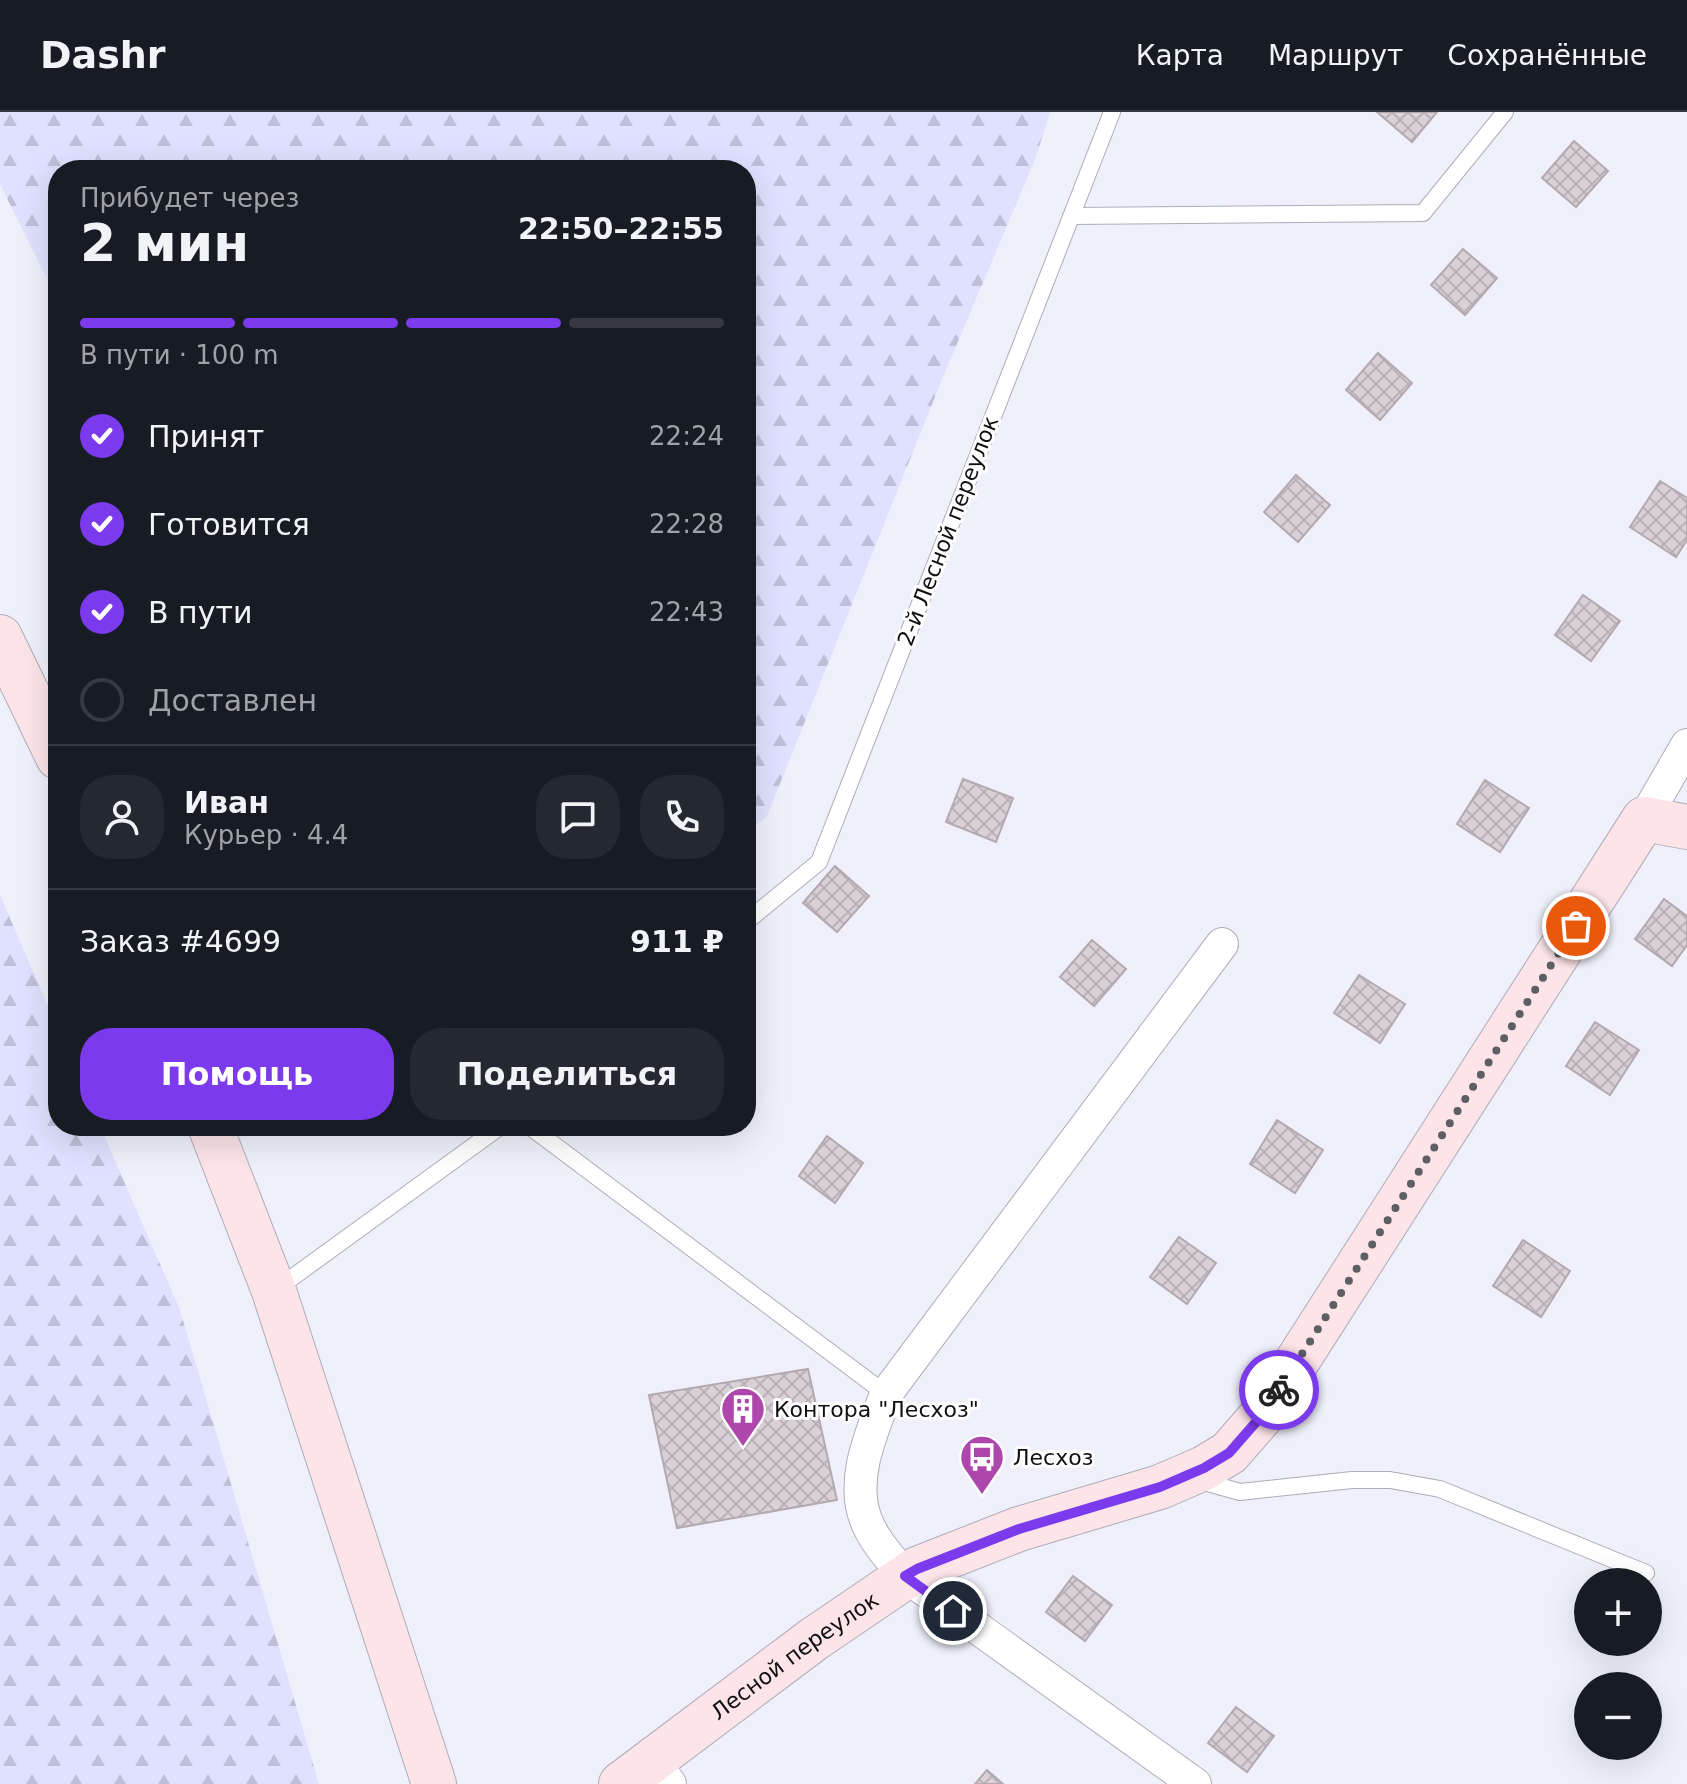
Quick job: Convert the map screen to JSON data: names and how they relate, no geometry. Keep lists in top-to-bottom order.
{
  "streets": {
    "street": ["Лесной переулок"],
    "lane": ["2-й Лесной переулок"]
  },
  "places": {
    "building": ["Контора \"Лесхоз\""],
    "bus stop": ["Лесхоз"]
  },
  "page": {
    "header": "Dashr",
    "nav": ["Карта", "Маршрут", "Сохранённые"],
    "heading": ["2 мин", "Прибудет через", "22:50–22:55"],
    "panel": [
      "Иван",
      "Курьер · 4.4",
      "Заказ #4699",
      "911 ₽"
    ],
    "bar": "В пути · 100 m",
    "list": [
      ["Принят", "22:24"],
      ["Готовится", "22:28"],
      ["В пути", "22:43"],
      "Доставлен"
    ],
    "buttons": ["Помощь", "Поделиться"],
    "map_buttons": ["+", "−"]
  }
}
